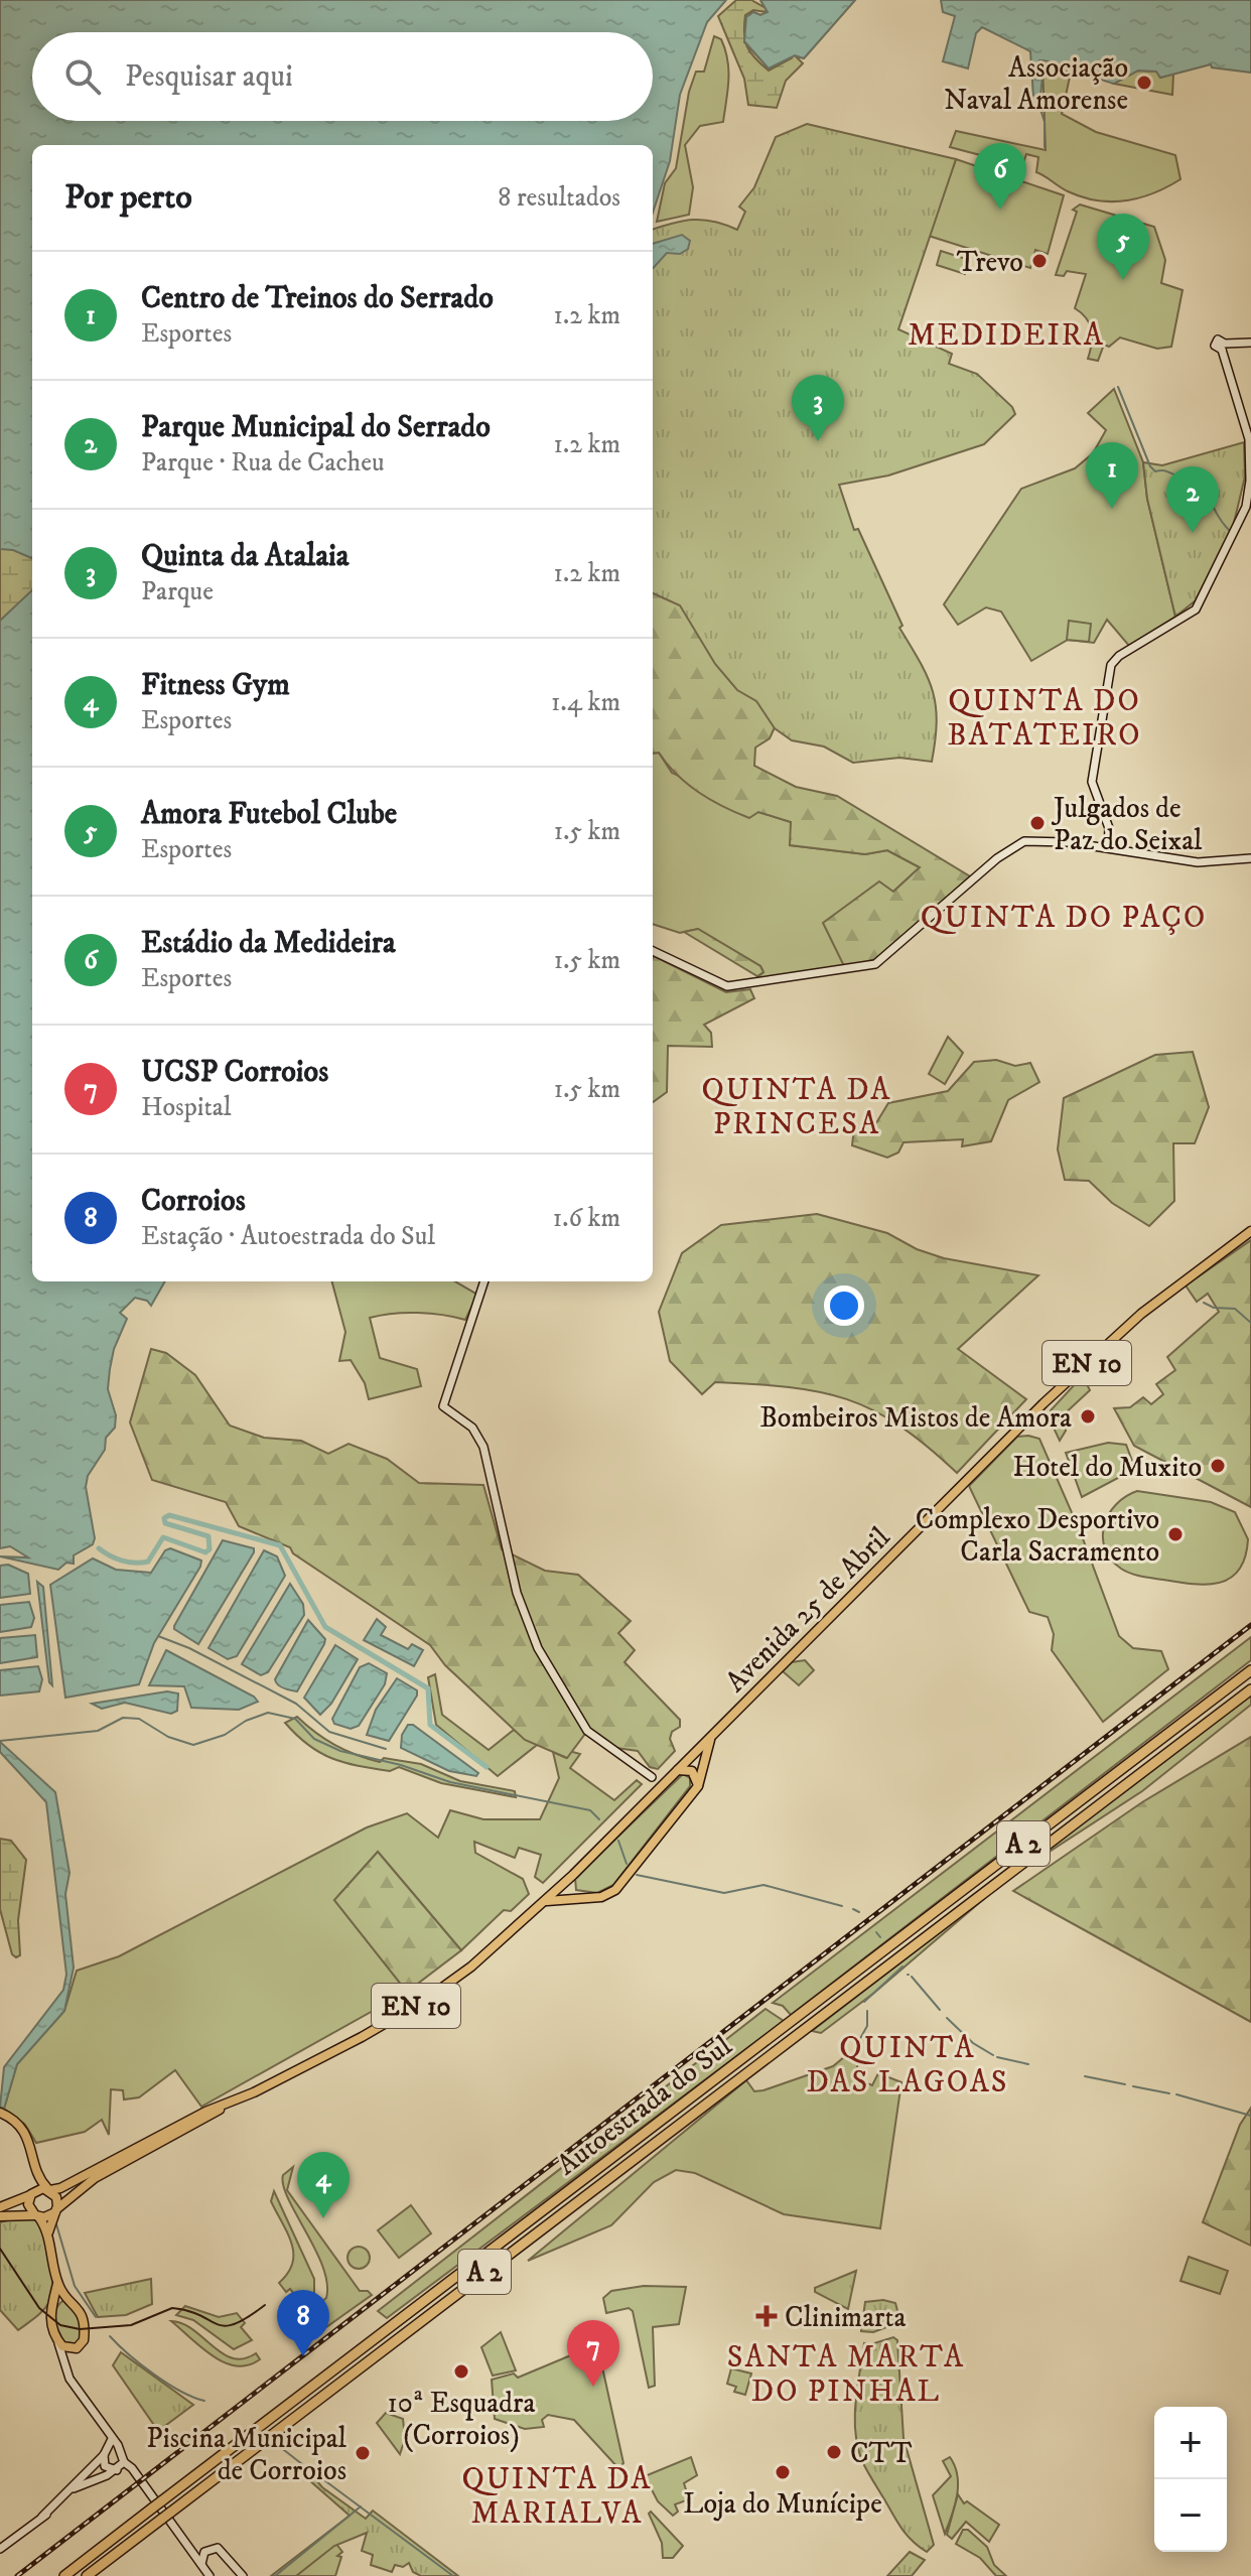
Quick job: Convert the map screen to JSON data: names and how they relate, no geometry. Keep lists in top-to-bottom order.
{
  "streets": {
    "highway": ["A 2", "Autoestrada do Sul"],
    "main road": ["EN 10", "Avenida 25 de Abril"]
  },
  "crossings": [
    ["EN 10", "Avenida 25 de Abril"]
  ],
  "districts": [
    "MEDIDEIRA",
    "QUINTA DO BATATEIRO",
    "QUINTA DO PAÇO",
    "QUINTA DA PRINCESA",
    "QUINTA DAS LAGOAS",
    "SANTA MARTA DO PINHAL",
    "QUINTA DA MARIALVA"
  ],
  "places": {
    "other": [
      "Associação Naval Amorense",
      "Trevo",
      "Julgados de Paz do Seixal",
      "Bombeiros Mistos de Amora",
      "Hotel do Muxito",
      "Complexo Desportivo Carla Sacramento",
      "10ª Esquadra (Corroios)",
      "CTT",
      "Piscina Municipal de Corroios",
      "Loja do Munícipe"
    ],
    "health": ["Clinimarta"]
  },
  "page": {
    "search": "Pesquisar aqui",
    "pins": [
      "6",
      "5",
      "3",
      "1",
      "2",
      "4",
      "8",
      "7"
    ],
    "heading": ["Por perto", "8 resultados"],
    "list": [
      {
        "mark": "1",
        "name": "Centro de Treinos do Serrado",
        "note": "Esportes",
        "value": "1.2 km"
      },
      {
        "mark": "2",
        "name": "Parque Municipal do Serrado",
        "note": "Parque · Rua de Cacheu",
        "value": "1.2 km"
      },
      {
        "mark": "3",
        "name": "Quinta da Atalaia",
        "note": "Parque",
        "value": "1.2 km"
      },
      {
        "mark": "4",
        "name": "Fitness Gym",
        "note": "Esportes",
        "value": "1.4 km"
      },
      {
        "mark": "5",
        "name": "Amora Futebol Clube",
        "note": "Esportes",
        "value": "1.5 km"
      },
      {
        "mark": "6",
        "name": "Estádio da Medideira",
        "note": "Esportes",
        "value": "1.5 km"
      },
      {
        "mark": "7",
        "name": "UCSP Corroios",
        "note": "Hospital",
        "value": "1.5 km"
      },
      {
        "mark": "8",
        "name": "Corroios",
        "note": "Estação · Autoestrada do Sul",
        "value": "1.6 km"
      }
    ],
    "map_buttons": ["+", "−"]
  }
}
